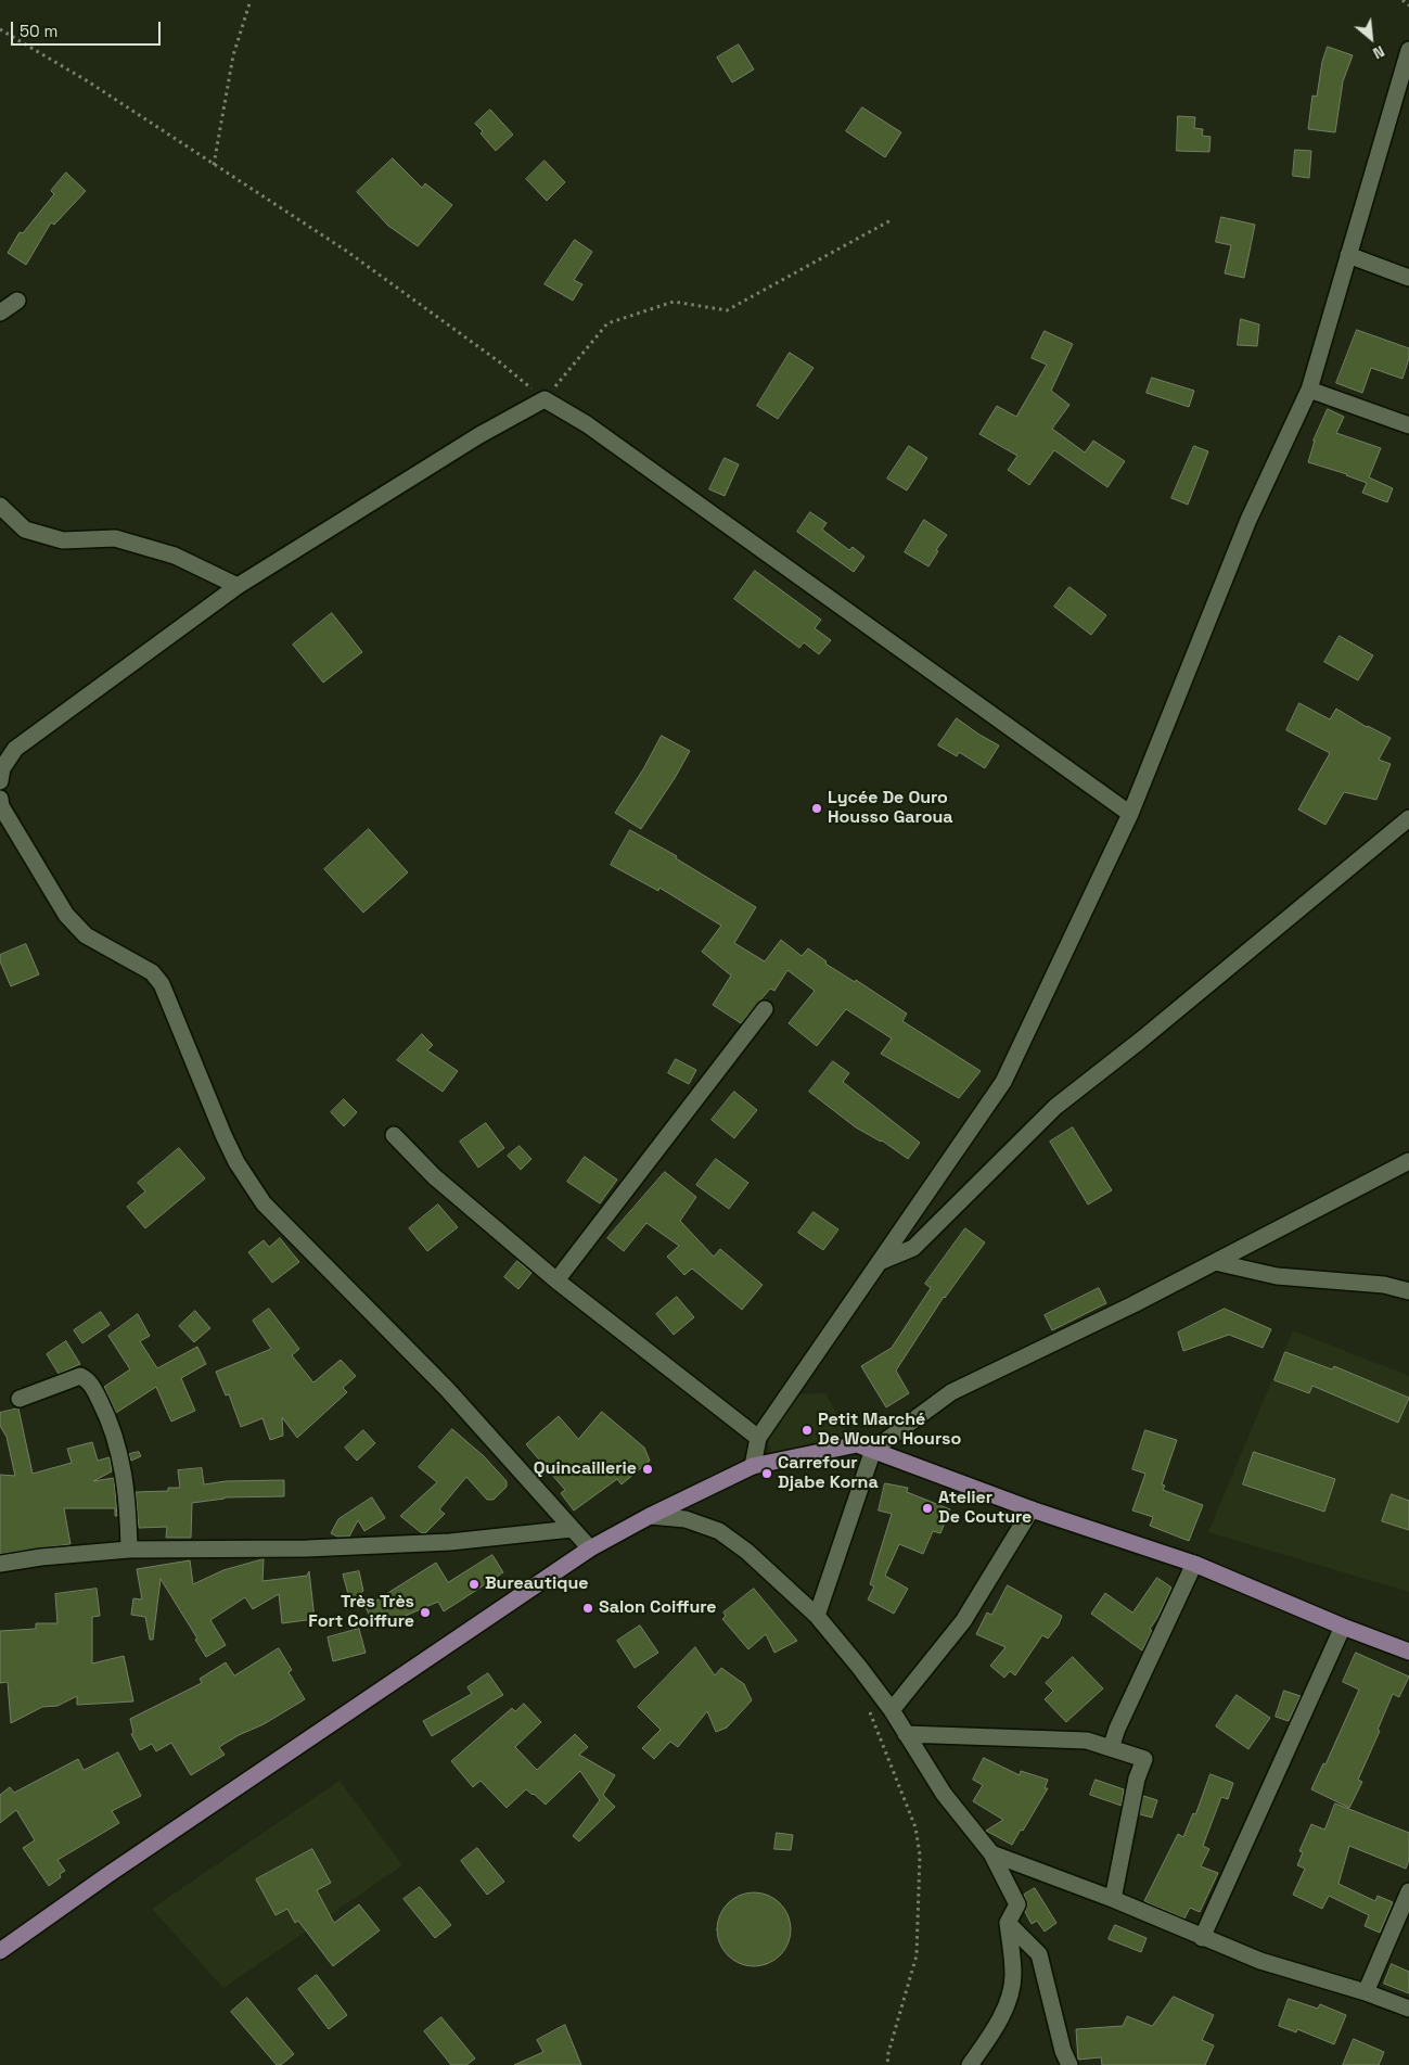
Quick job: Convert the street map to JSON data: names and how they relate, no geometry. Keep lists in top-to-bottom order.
{
  "places": [
    "Lycée De Ouro Housso Garoua",
    "Petit Marché De Wouro Hourso",
    "Quincaillerie",
    "Carrefour Djabe Korna",
    "Atelier De Couture",
    "Bureautique",
    "Salon Coiffure",
    "Très Très Fort Coiffure"
  ],
  "scale_bar": "50 m",
  "north": "bottom right"
}
